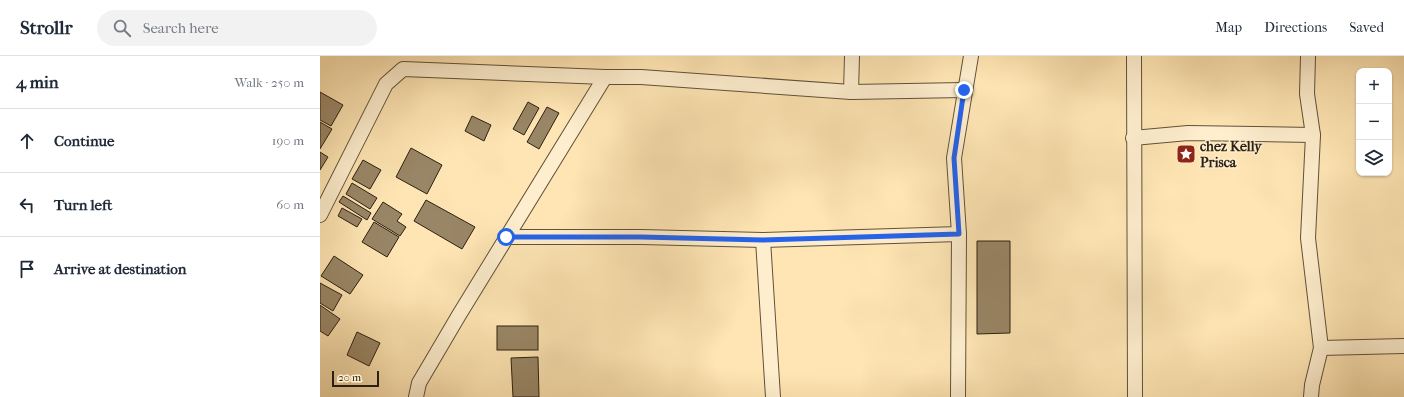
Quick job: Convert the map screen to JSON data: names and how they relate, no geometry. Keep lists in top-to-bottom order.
{
  "places": {
    "place": ["chez Kelly Prisca"]
  },
  "scale_bar": "20 m",
  "page": {
    "header": "Strollr",
    "search": "Search here",
    "nav": ["Map", "Directions", "Saved"],
    "heading": ["4 min", "Walk · 250 m"],
    "map_buttons": ["+", "−"],
    "list": [
      ["Continue", "190 m"],
      ["Turn left", "60 m"],
      "Arrive at destination"
    ],
    "scale": "20 m"
  }
}
